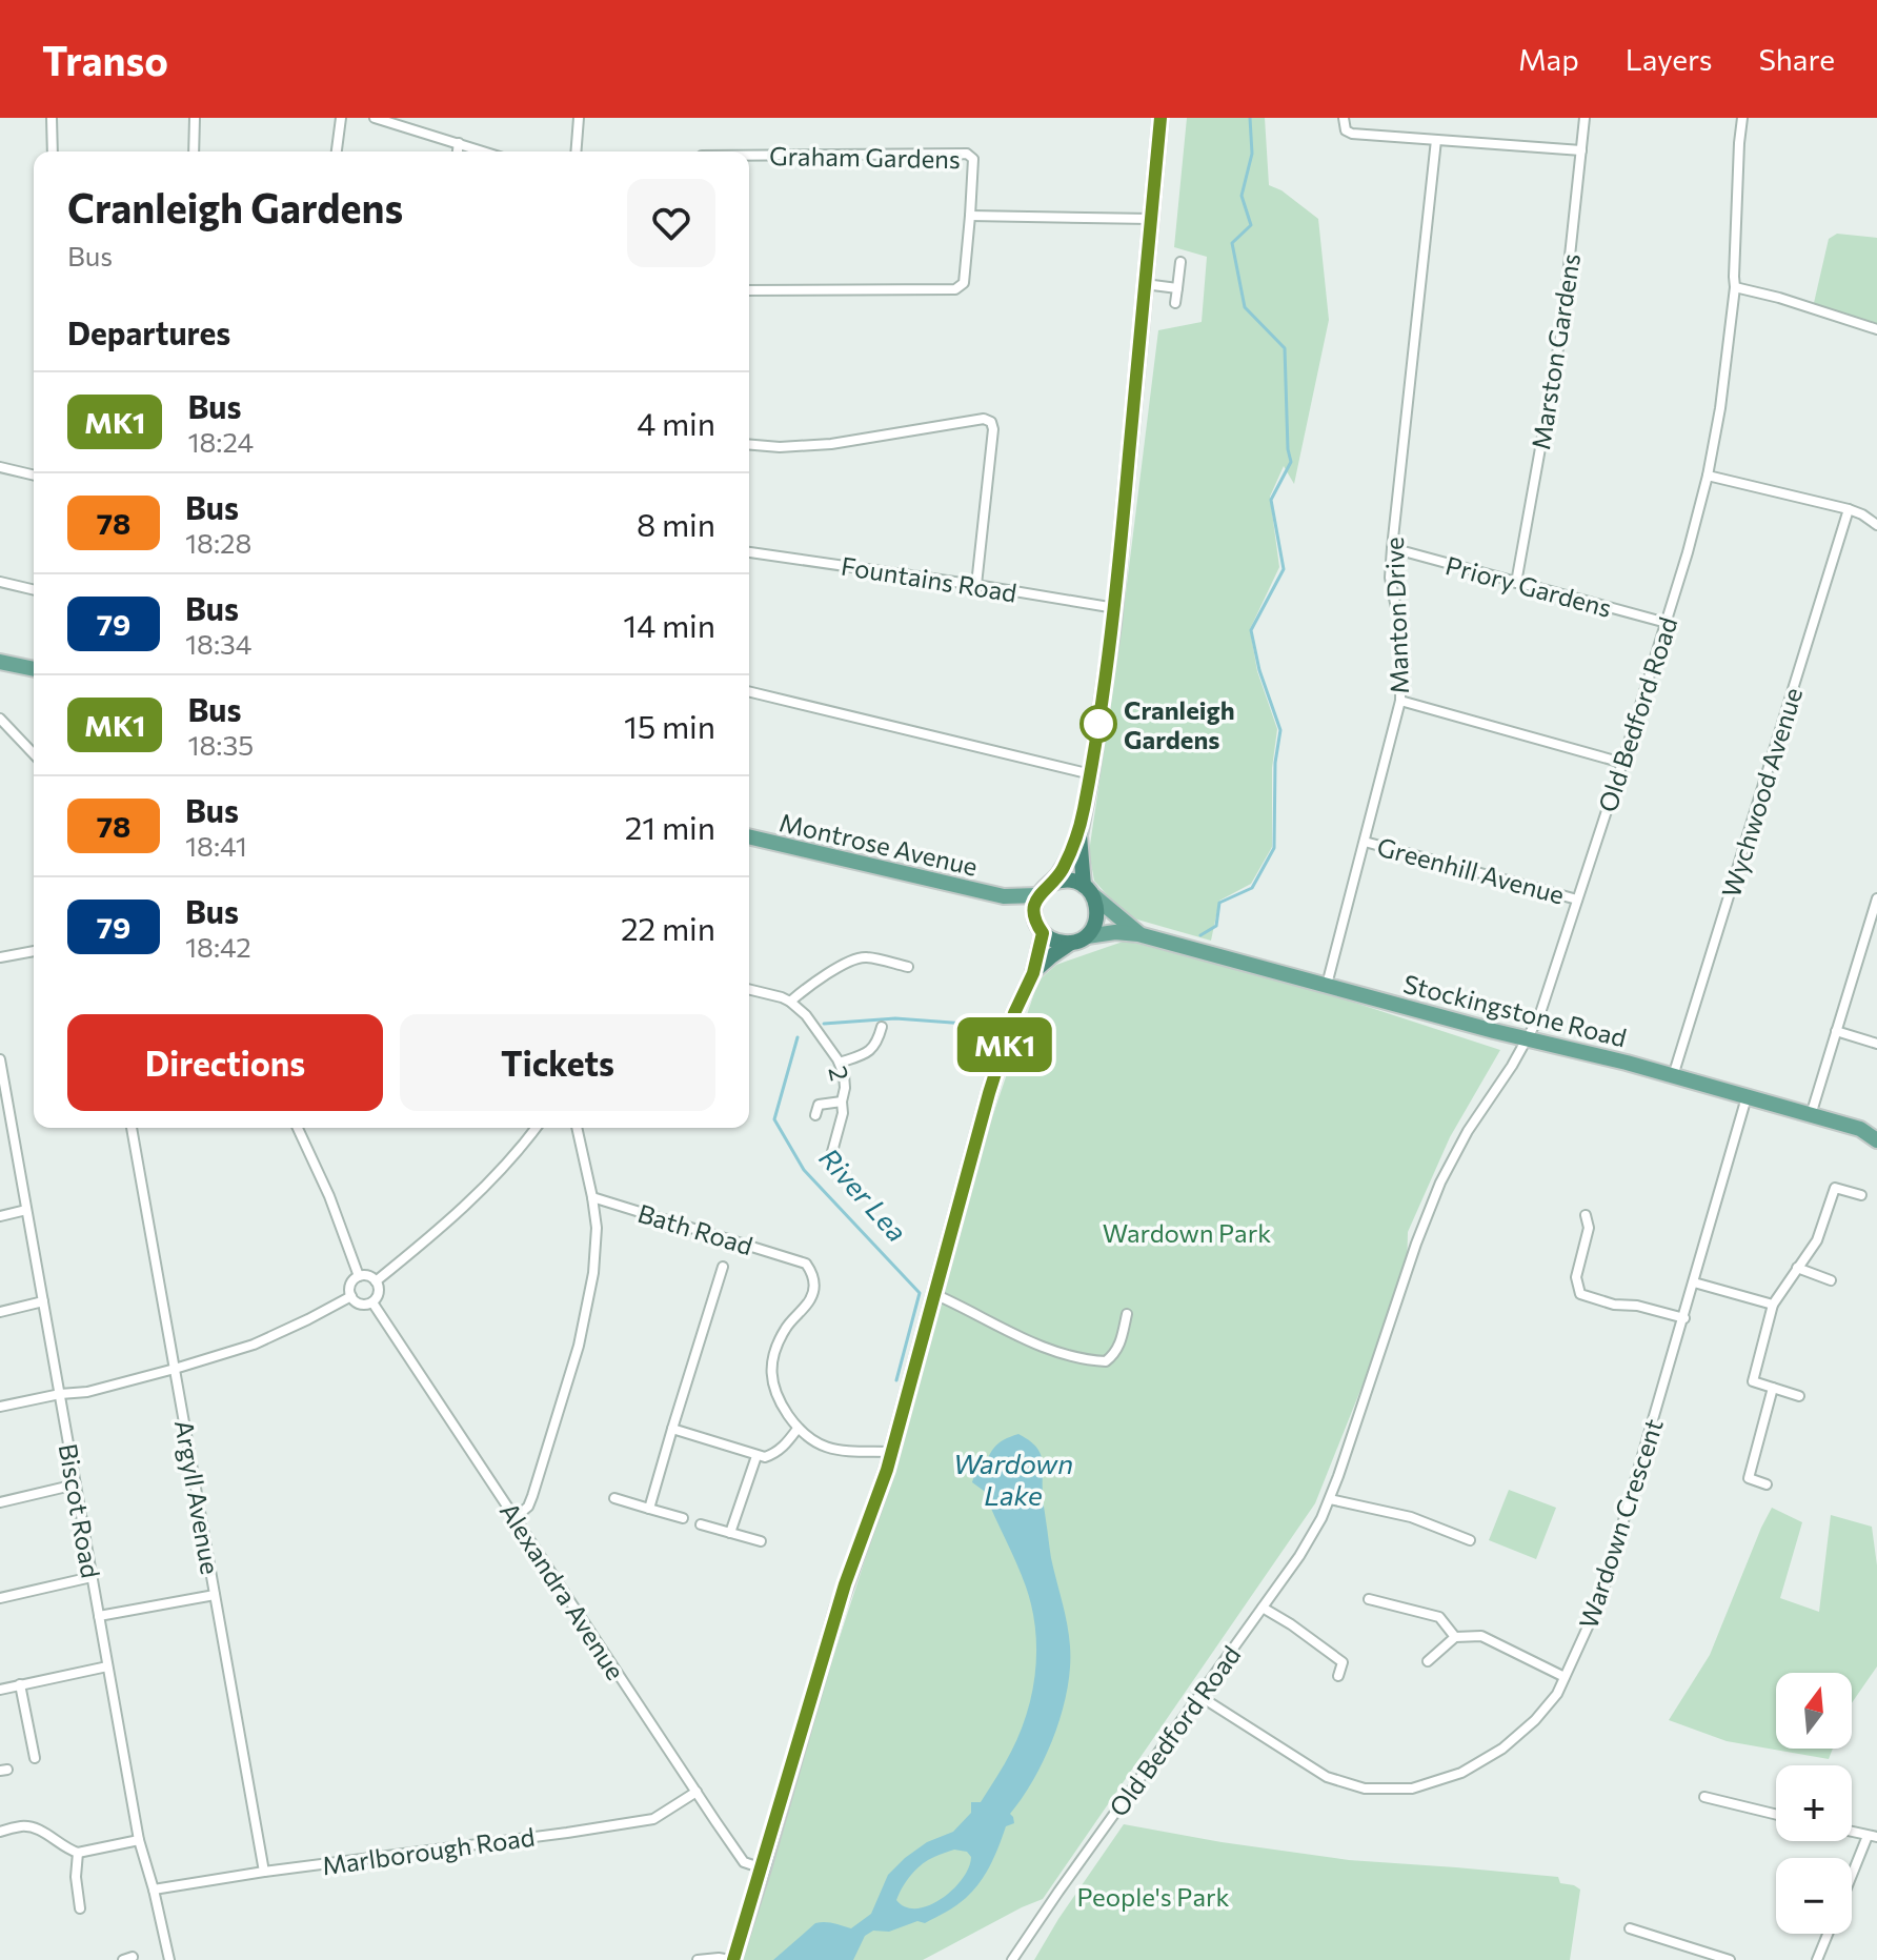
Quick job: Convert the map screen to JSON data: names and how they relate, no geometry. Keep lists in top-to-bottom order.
{
  "streets": {
    "main road": ["Montrose Avenue", "Stockingstone Road"],
    "street": [
      "Graham Gardens",
      "Marston Gardens",
      "Fountains Road",
      "Priory Gardens",
      "Manton Drive",
      "Old Bedford Road",
      "Wychwood Avenue",
      "Greenhill Avenue",
      "2",
      "Bath Road",
      "Argyll Avenue",
      "Biscot Road",
      "Wardown Crescent",
      "Alexandra Avenue",
      "Marlborough Road"
    ]
  },
  "crossings": [
    ["Marston Gardens", "Priory Gardens"],
    ["Priory Gardens", "Manton Drive"],
    ["Priory Gardens", "Old Bedford Road"],
    ["Manton Drive", "Greenhill Avenue"],
    ["Manton Drive", "Stockingstone Road"],
    ["Old Bedford Road", "Greenhill Avenue"],
    ["Old Bedford Road", "Stockingstone Road"],
    ["Old Bedford Road", "Wardown Crescent"],
    ["Wychwood Avenue", "Stockingstone Road"],
    ["Montrose Avenue", "Stockingstone Road"],
    ["Stockingstone Road", "Wardown Crescent"],
    ["Argyll Avenue", "Marlborough Road"],
    ["Biscot Road", "Marlborough Road"],
    ["Alexandra Avenue", "Marlborough Road"]
  ],
  "water": ["River Lea", "Wardown Lake"],
  "parks": ["Wardown Park", "People's Park"],
  "places": ["Cranleigh Gardens"],
  "lines": ["bus line MK1"],
  "north": "top",
  "page": {
    "header": "Transo",
    "nav": ["Map", "Layers", "Share"],
    "on_map": "MK1",
    "heading": [
      ["Cranleigh Gardens", "Bus"],
      "Departures"
    ],
    "list": [
      {
        "mark": "MK1",
        "name": "Bus",
        "note": "18:24",
        "value": "4 min"
      },
      {
        "mark": "78",
        "name": "Bus",
        "note": "18:28",
        "value": "8 min"
      },
      {
        "mark": "79",
        "name": "Bus",
        "note": "18:34",
        "value": "14 min"
      },
      {
        "mark": "MK1",
        "name": "Bus",
        "note": "18:35",
        "value": "15 min"
      },
      {
        "mark": "78",
        "name": "Bus",
        "note": "18:41",
        "value": "21 min"
      },
      {
        "mark": "79",
        "name": "Bus",
        "note": "18:42",
        "value": "22 min"
      }
    ],
    "buttons": ["Directions", "Tickets"],
    "map_buttons": ["+", "−"]
  }
}
